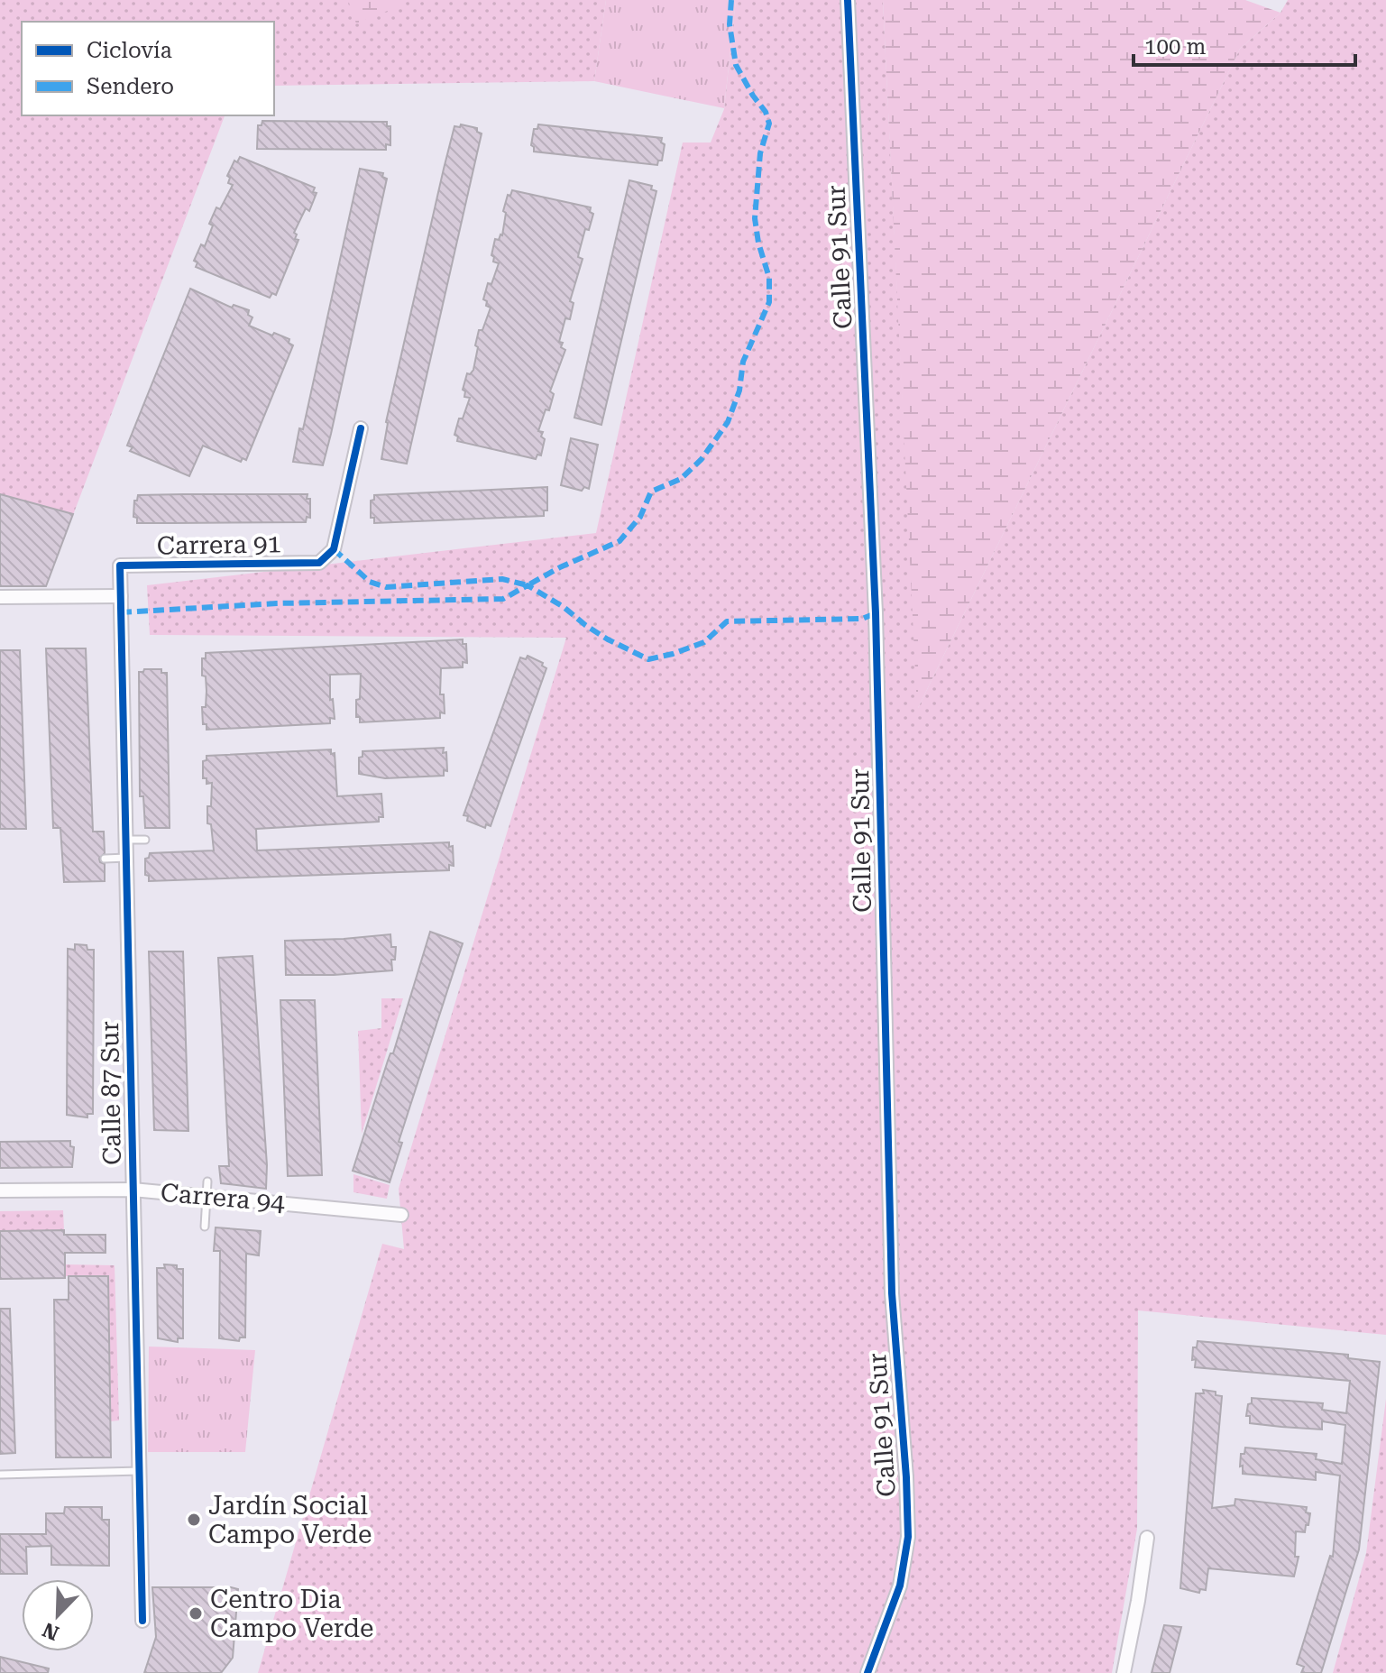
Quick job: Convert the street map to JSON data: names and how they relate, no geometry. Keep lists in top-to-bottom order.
{
  "streets": {
    "street": [
      "Calle 91 Sur",
      "Carrera 91",
      "Calle 87 Sur",
      "Carrera 94"
    ]
  },
  "crossings": [
    ["Carrera 91", "Calle 87 Sur"],
    ["Calle 87 Sur", "Carrera 94"]
  ],
  "places": ["Jardín Social Campo Verde", "Centro Dia Campo Verde"],
  "legend": ["Ciclovía", "Sendero"],
  "scale_bar": "100 m",
  "north": "bottom left"
}
